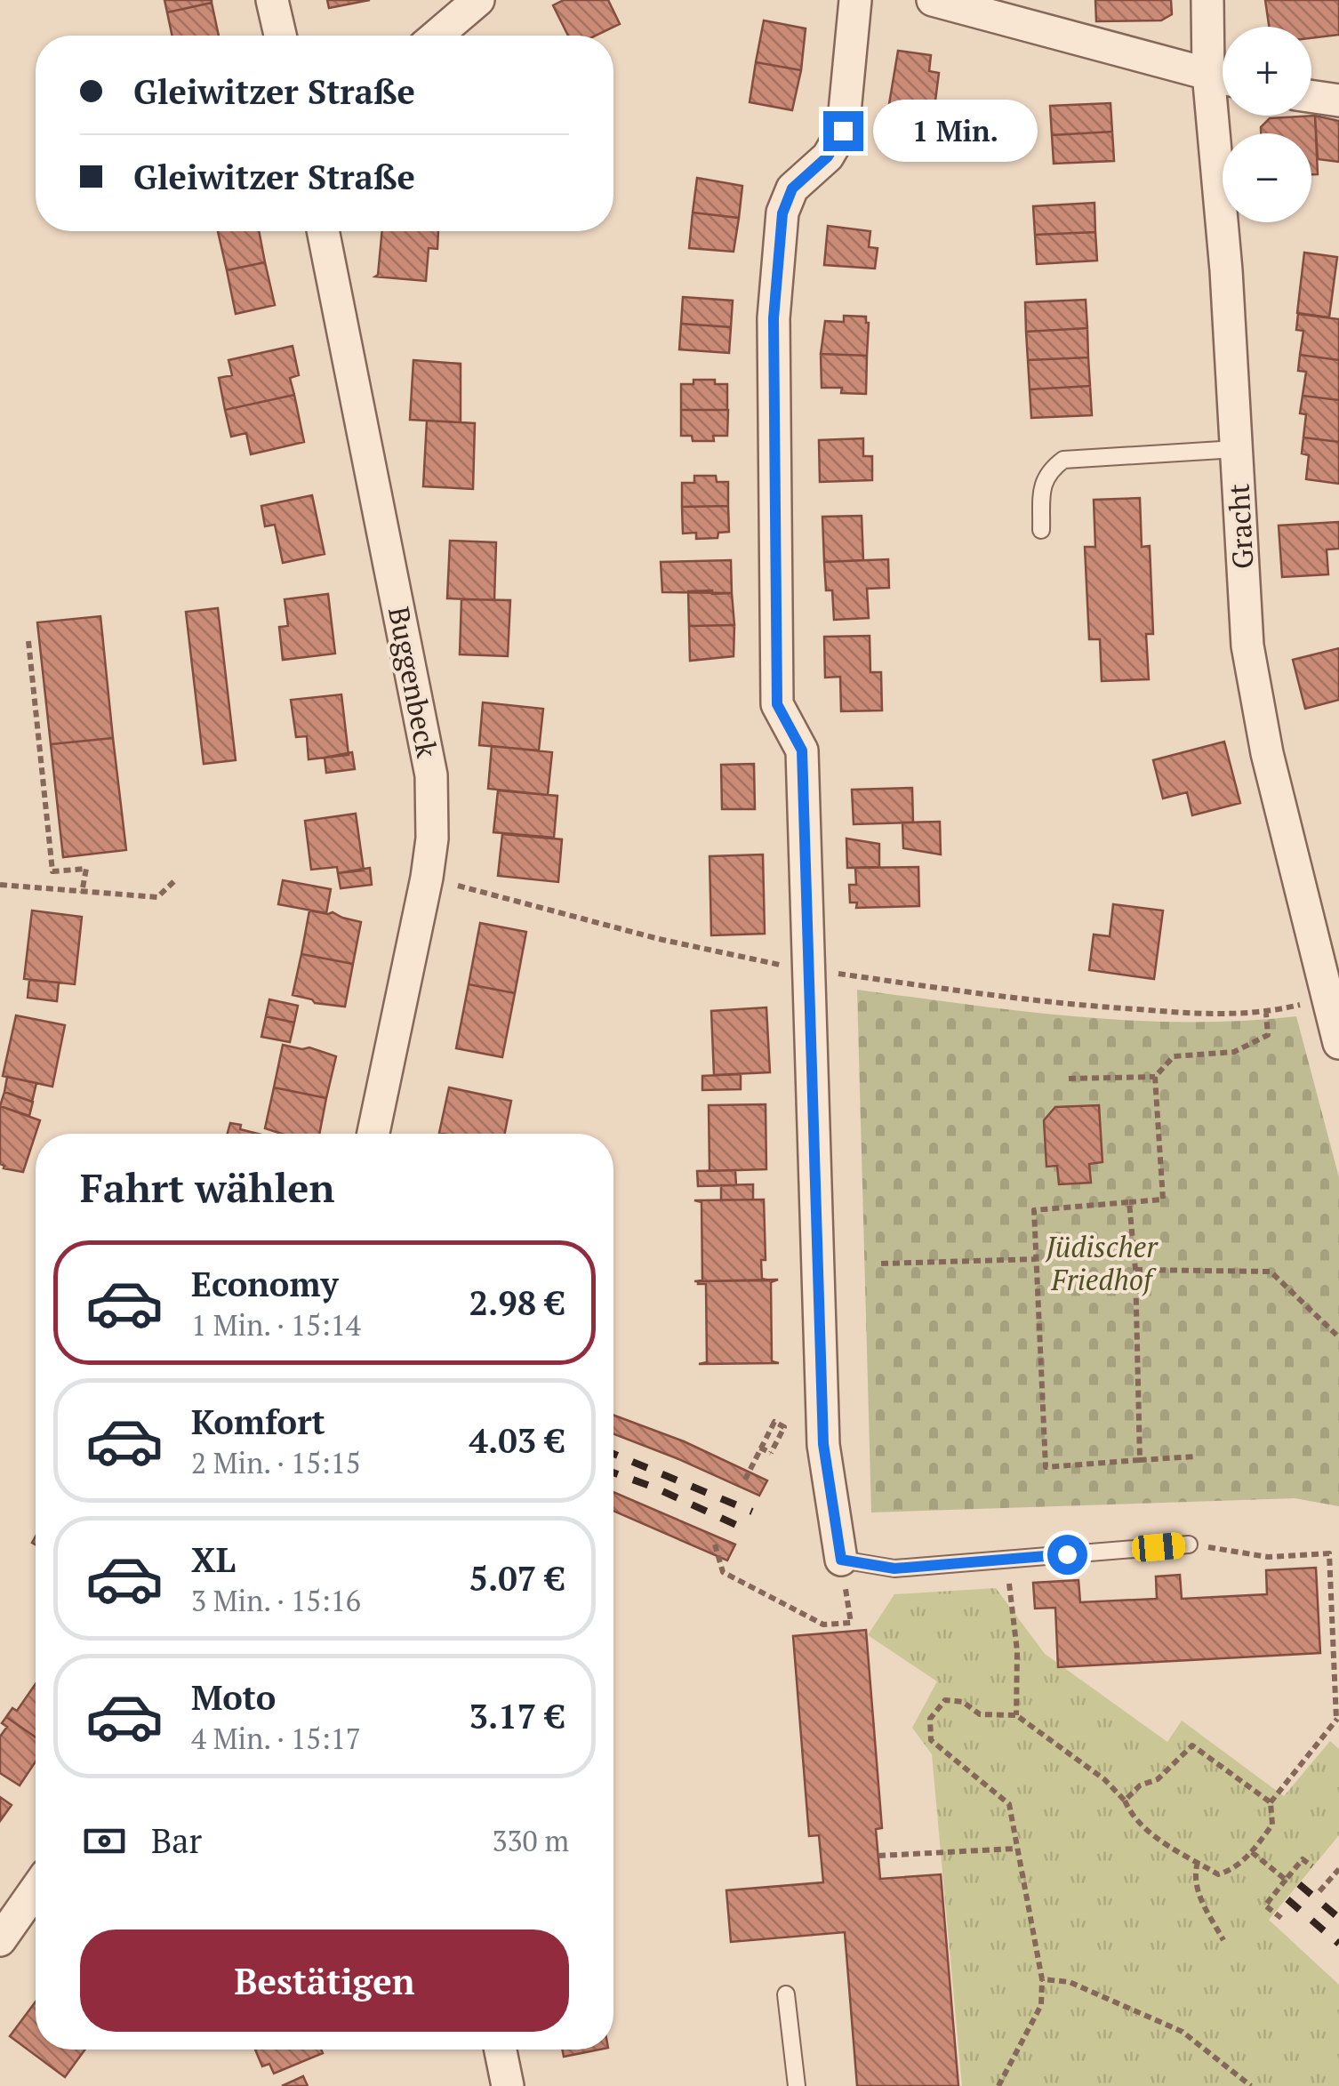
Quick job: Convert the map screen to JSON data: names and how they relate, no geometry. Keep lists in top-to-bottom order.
{
  "streets": {
    "street": ["Gracht", "Buggenbeck"]
  },
  "parks": ["Jüdischer Friedhof"],
  "page": {
    "map_buttons": ["+", "−"],
    "banner": ["Gleiwitzer Straße", "Gleiwitzer Straße"],
    "bubble": "1 Min.",
    "heading": "Fahrt wählen",
    "list": [
      {
        "name": "Economy",
        "note": "1 Min. · 15:14",
        "value": "2.98 €"
      },
      {
        "name": "Komfort",
        "note": "2 Min. · 15:15",
        "value": "4.03 €"
      },
      {
        "name": "XL",
        "note": "3 Min. · 15:16",
        "value": "5.07 €"
      },
      {
        "name": "Moto",
        "note": "4 Min. · 15:17",
        "value": "3.17 €"
      }
    ],
    "pay": ["Bar", "330 m"],
    "buttons": "Bestätigen"
  }
}
